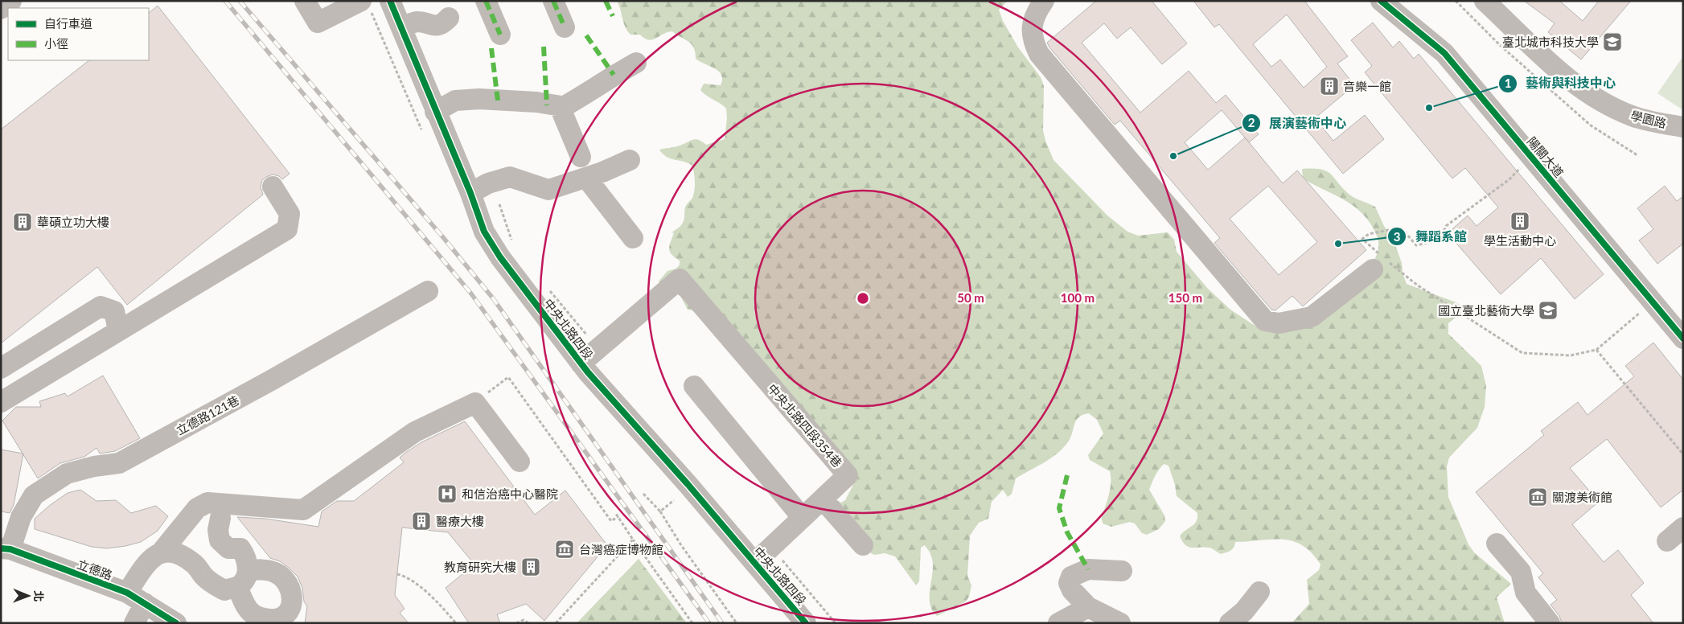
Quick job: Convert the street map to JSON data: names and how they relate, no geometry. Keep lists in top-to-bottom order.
{
  "streets": {
    "street": [
      "學園路",
      "陽關大道",
      "中央北路四段",
      "立德路121巷",
      "中央北路四段354巷",
      "立德路"
    ]
  },
  "crossings": [
    ["中央北路四段", "中央北路四段354巷"],
    ["立德路121巷", "立德路"]
  ],
  "places": {
    "school or university": ["臺北城市科技大學", "國立臺北藝術大學"],
    "building": [
      "音樂一館",
      "學生活動中心",
      "華碩立功大樓",
      "醫療大樓",
      "教育研究大樓"
    ],
    "other": ["藝術與科技中心", "展演藝術中心", "舞蹈系館"],
    "hospital": ["和信治癌中心醫院"],
    "museum": ["關渡美術館", "台灣癌症博物館"]
  },
  "legend": ["自行車道", "小徑"],
  "north": "right",
  "rings": ["50 m", "100 m", "150 m"]
}
